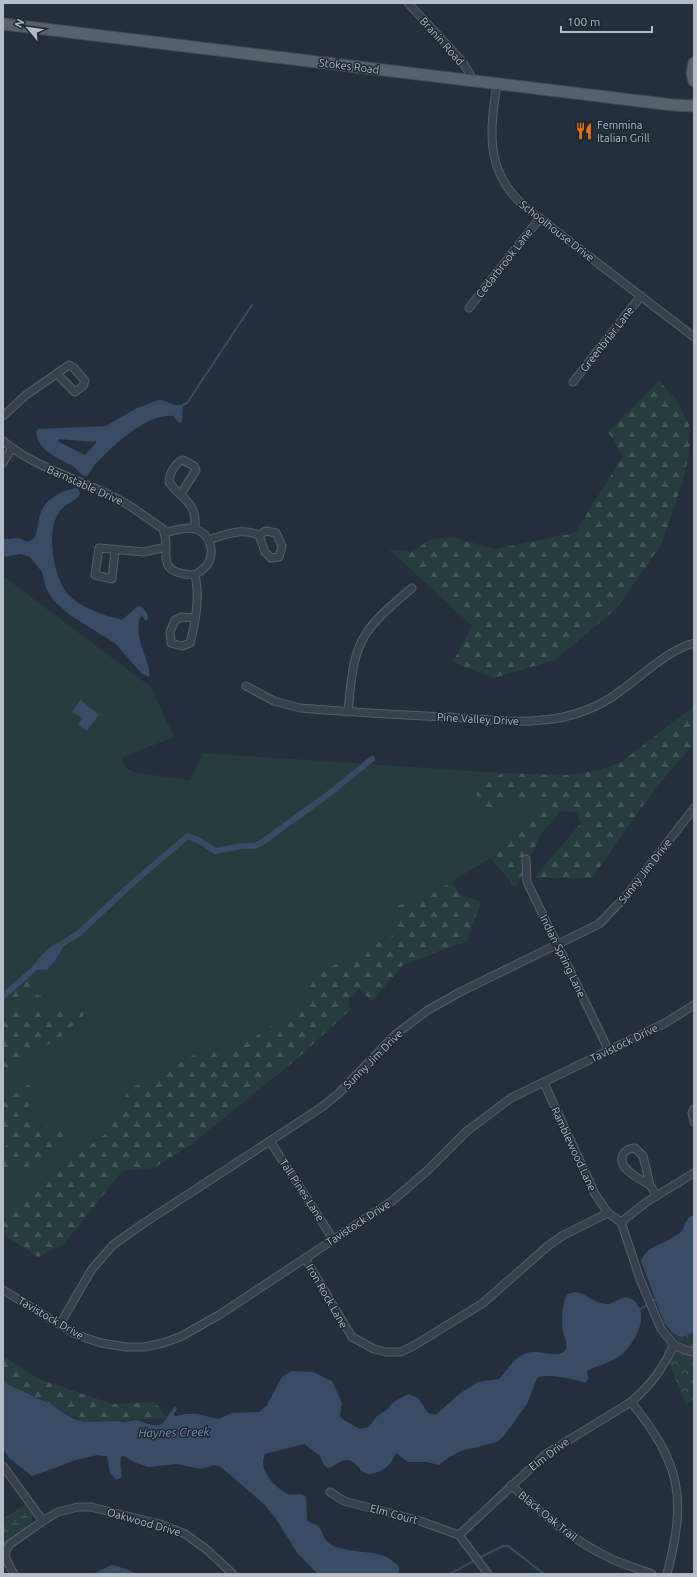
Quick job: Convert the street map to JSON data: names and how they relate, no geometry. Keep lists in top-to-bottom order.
{
  "streets": {
    "main road": ["Stokes Road"],
    "street": [
      "Branin Road",
      "Schoolhouse Drive",
      "Cedarbrook Lane",
      "Greenbriar Lane",
      "Barnstable Drive",
      "Pine Valley Drive",
      "Sunny Jim Drive",
      "Indian Spring Lane",
      "Tavistock Drive",
      "Ramblewood Lane",
      "Tall Pines Lane",
      "Iron Rock Lane",
      "Elm Drive",
      "Elm Court",
      "Black Oak Trail",
      "Oakwood Drive"
    ]
  },
  "crossings": [
    ["Branin Road", "Stokes Road"],
    ["Stokes Road", "Schoolhouse Drive"],
    ["Schoolhouse Drive", "Cedarbrook Lane"],
    ["Schoolhouse Drive", "Greenbriar Lane"],
    ["Sunny Jim Drive", "Indian Spring Lane"],
    ["Sunny Jim Drive", "Tavistock Drive"],
    ["Sunny Jim Drive", "Tall Pines Lane"],
    ["Indian Spring Lane", "Tavistock Drive"],
    ["Tavistock Drive", "Ramblewood Lane"],
    ["Tavistock Drive", "Tall Pines Lane"],
    ["Tavistock Drive", "Iron Rock Lane"],
    ["Ramblewood Lane", "Iron Rock Lane"],
    ["Elm Drive", "Elm Court"],
    ["Elm Drive", "Black Oak Trail"]
  ],
  "water": ["Haynes Creek"],
  "places": {
    "restaurant": ["Femmina Italian Grill"]
  },
  "scale_bar": "100 m",
  "north": "top left"
}
